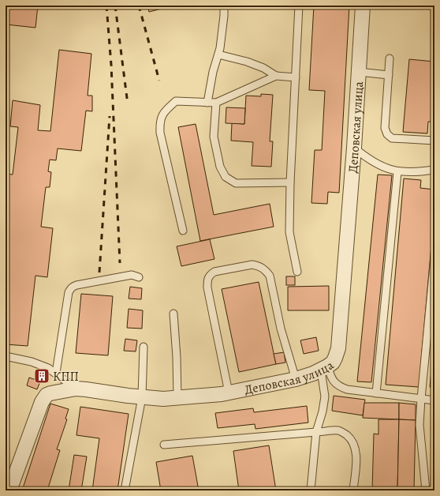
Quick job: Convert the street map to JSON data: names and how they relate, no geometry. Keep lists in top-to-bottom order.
{
  "streets": {
    "street": ["Деповская улица"]
  },
  "places": {
    "building": ["КПП"]
  }
}
